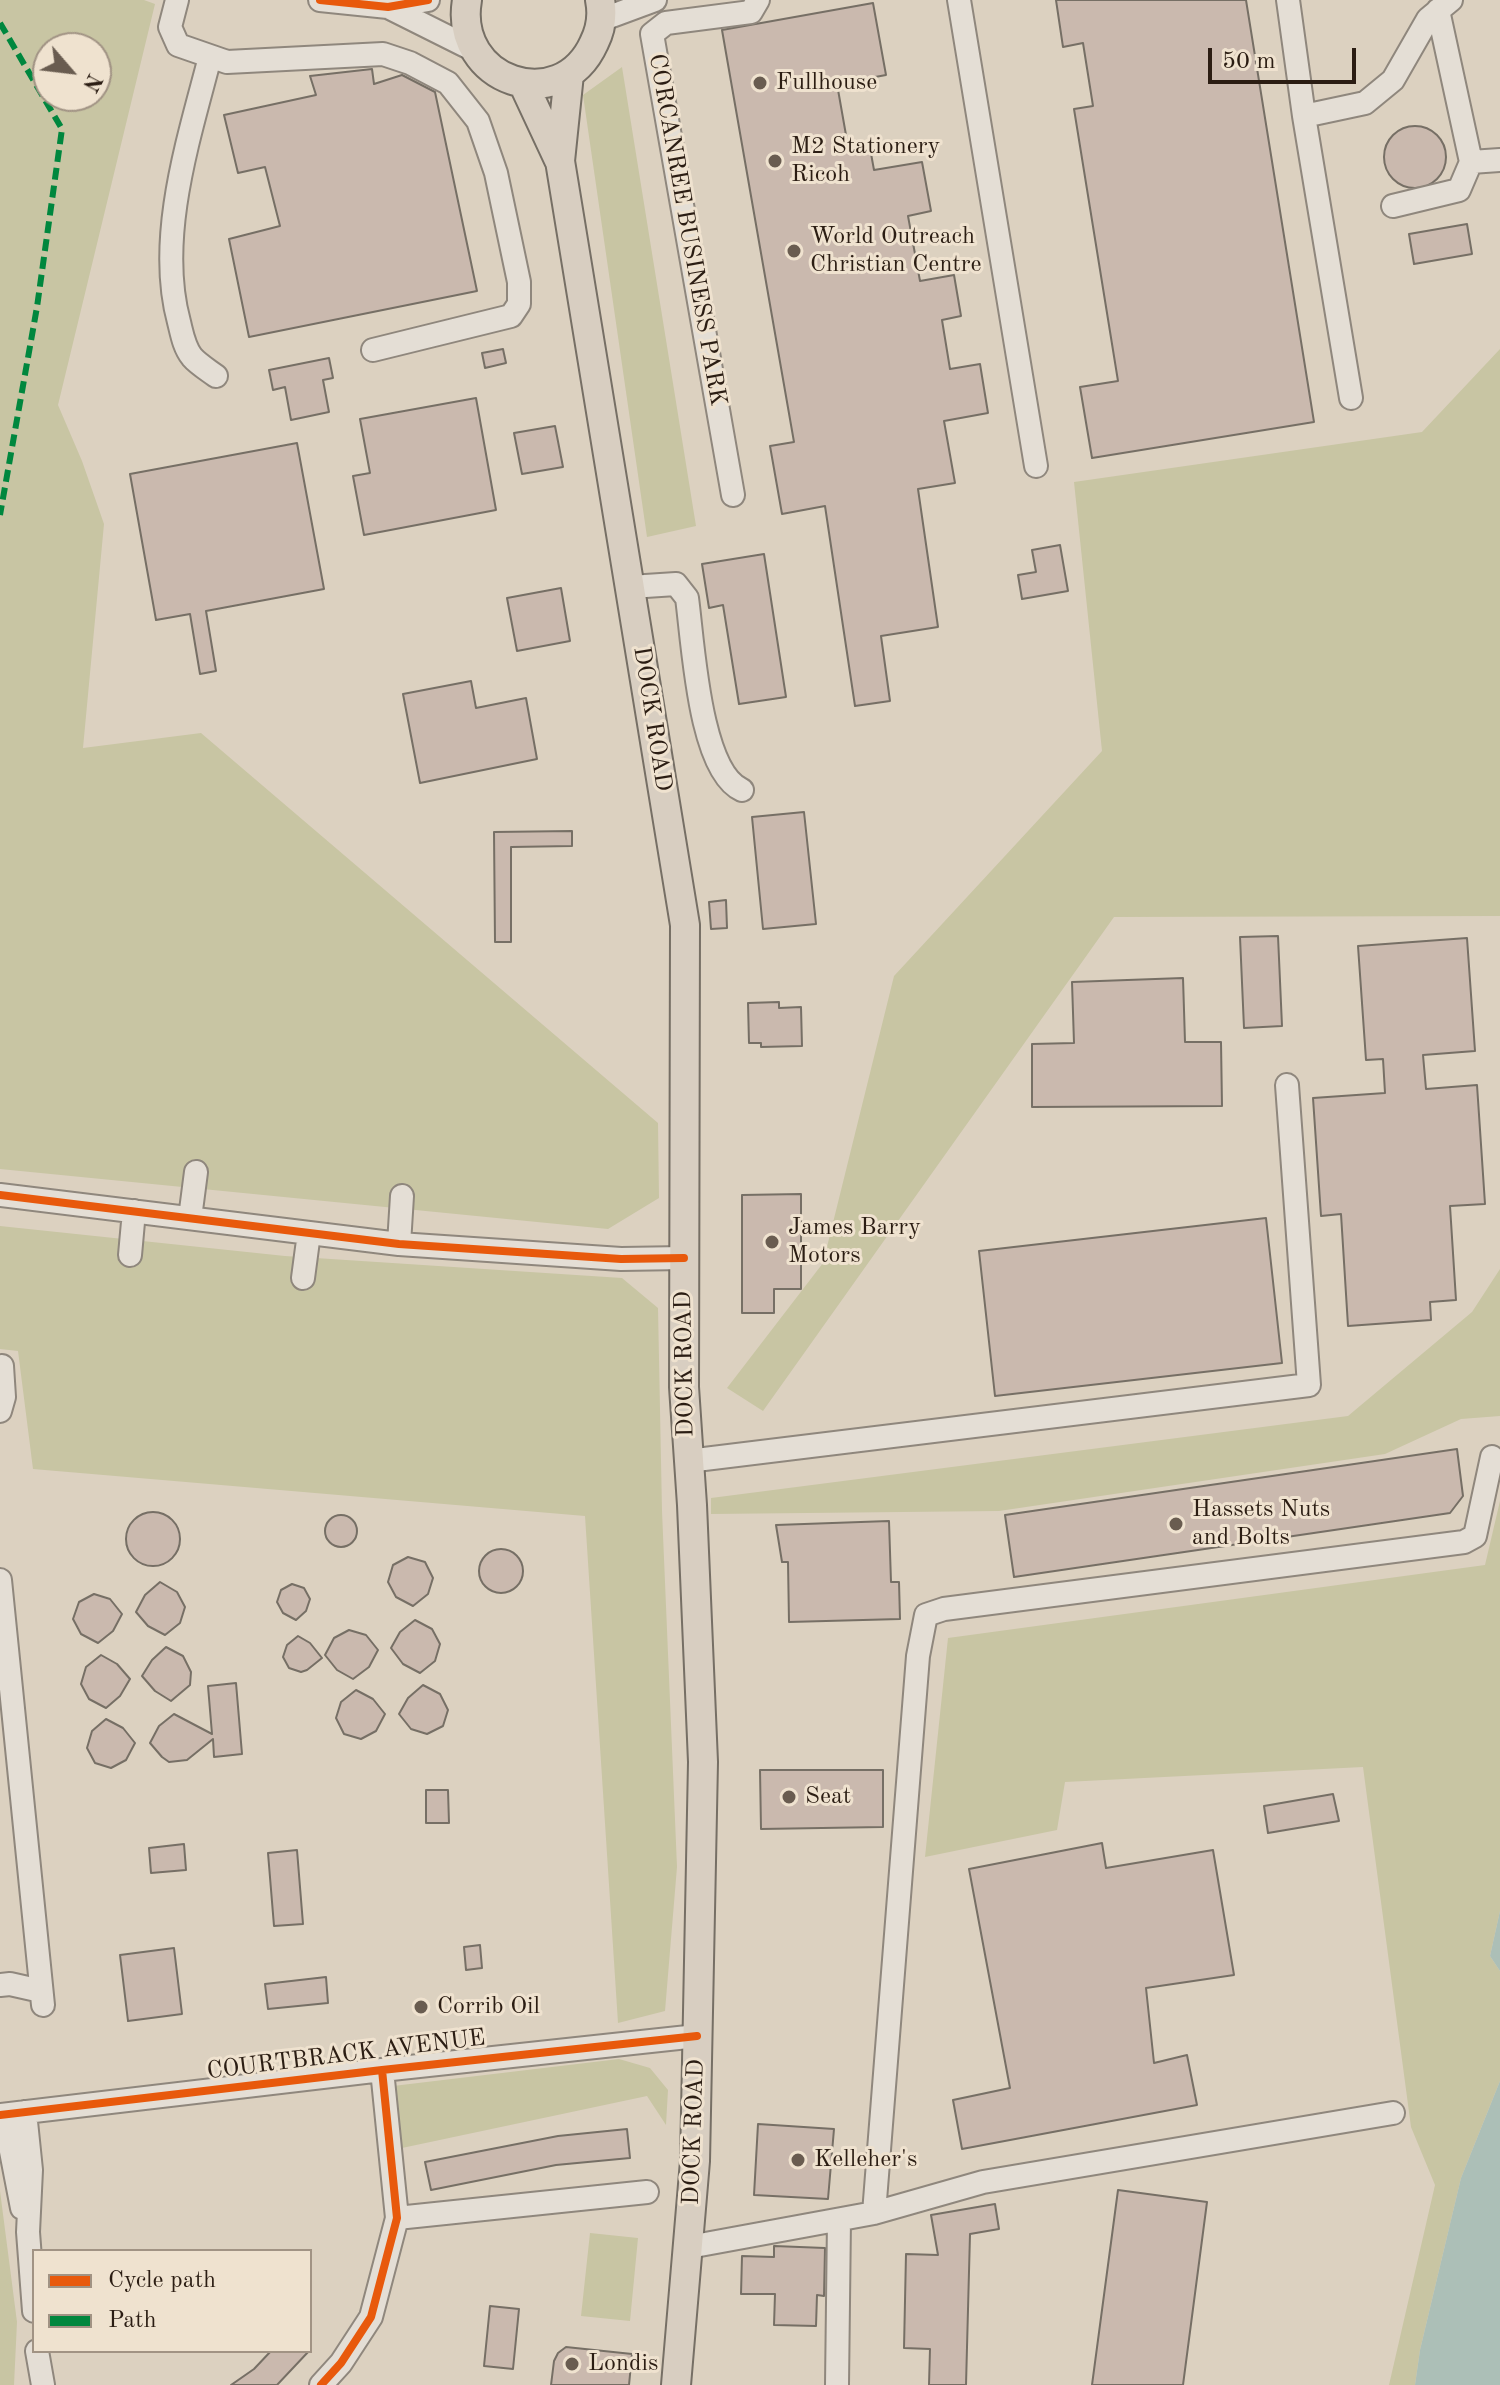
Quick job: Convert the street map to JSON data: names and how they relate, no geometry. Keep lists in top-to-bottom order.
{
  "streets": {
    "main road": ["DOCK ROAD"],
    "street": ["CORCANREE BUSINESS PARK", "COURTBRACK AVENUE"]
  },
  "crossings": [
    ["DOCK ROAD", "COURTBRACK AVENUE"]
  ],
  "places": [
    "Fullhouse",
    "M2 Stationery Ricoh",
    "World Outreach Christian Centre",
    "James Barry Motors",
    "Hassets Nuts and Bolts",
    "Seat",
    "Corrib Oil",
    "Kelleher's",
    "Londis"
  ],
  "legend": ["Cycle path", "Path"],
  "scale_bar": "50 m",
  "north": "bottom right"
}
